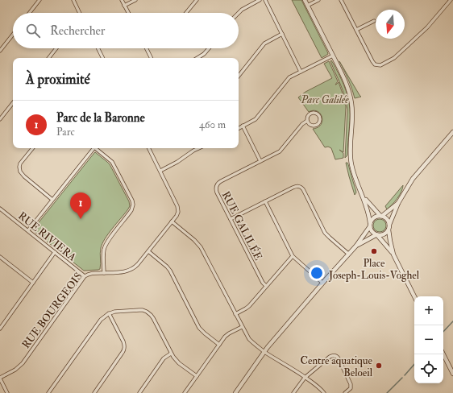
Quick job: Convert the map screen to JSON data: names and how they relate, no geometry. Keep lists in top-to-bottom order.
{
  "streets": {
    "street": ["RUE GALILÉE", "RUE RIVIERA", "RUE BOURGEOIS"]
  },
  "crossings": [
    ["RUE RIVIERA", "RUE BOURGEOIS"]
  ],
  "parks": ["Parc Galilée"],
  "places": ["Place Joseph-Louis-Voghel", "Centre aquatique Beloeil"],
  "north": "bottom",
  "page": {
    "search": "Rechercher",
    "heading": "À proximité",
    "list": [
      {
        "mark": "1",
        "name": "Parc de la Baronne",
        "note": "Parc",
        "value": "460 m"
      }
    ],
    "pins": "1",
    "map_buttons": ["+", "−"]
  }
}
